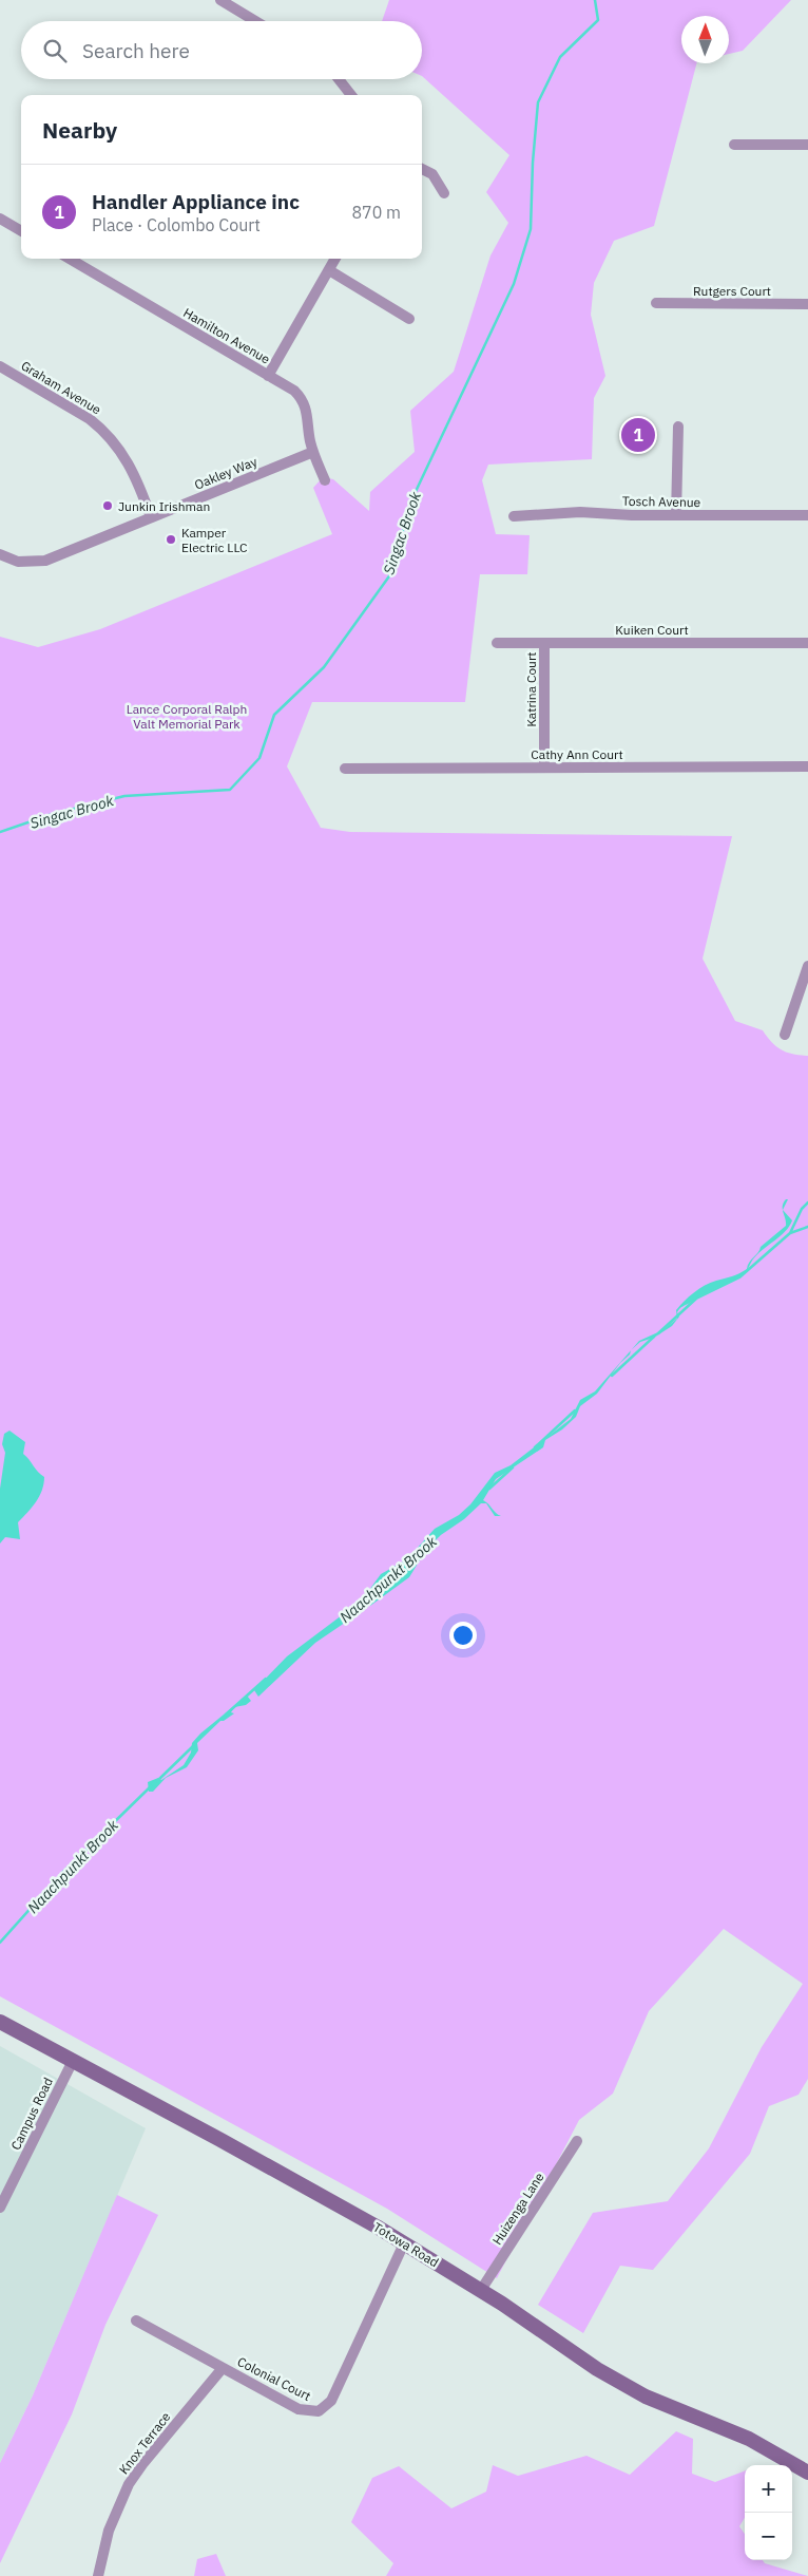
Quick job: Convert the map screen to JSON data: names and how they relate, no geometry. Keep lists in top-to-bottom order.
{
  "streets": {
    "main road": ["Totowa Road"],
    "street": [
      "Rutgers Court",
      "Hamilton Avenue",
      "Graham Avenue",
      "Oakley Way",
      "Tosch Avenue",
      "Kuiken Court",
      "Katrina Court",
      "Cathy Ann Court",
      "Campus Road",
      "Huizenga Lane",
      "Colonial Court",
      "Knox Terrace"
    ]
  },
  "crossings": [
    ["Hamilton Avenue", "Oakley Way"],
    ["Graham Avenue", "Oakley Way"],
    ["Kuiken Court", "Katrina Court"],
    ["Katrina Court", "Cathy Ann Court"],
    ["Campus Road", "Totowa Road"],
    ["Huizenga Lane", "Totowa Road"],
    ["Totowa Road", "Colonial Court"],
    ["Colonial Court", "Knox Terrace"]
  ],
  "water": ["Singac Brook", "Naachpunkt Brook"],
  "parks": ["Lance Corporal Ralph Valt Memorial Park"],
  "places": ["Junkin Irishman", "Kamper Electric LLC"],
  "north": "top",
  "page": {
    "search": "Search here",
    "heading": "Nearby",
    "list": [
      {
        "mark": "1",
        "name": "Handler Appliance inc",
        "note": "Place · Colombo Court",
        "value": "870 m"
      }
    ],
    "pins": "1",
    "map_buttons": ["+", "−"]
  }
}
